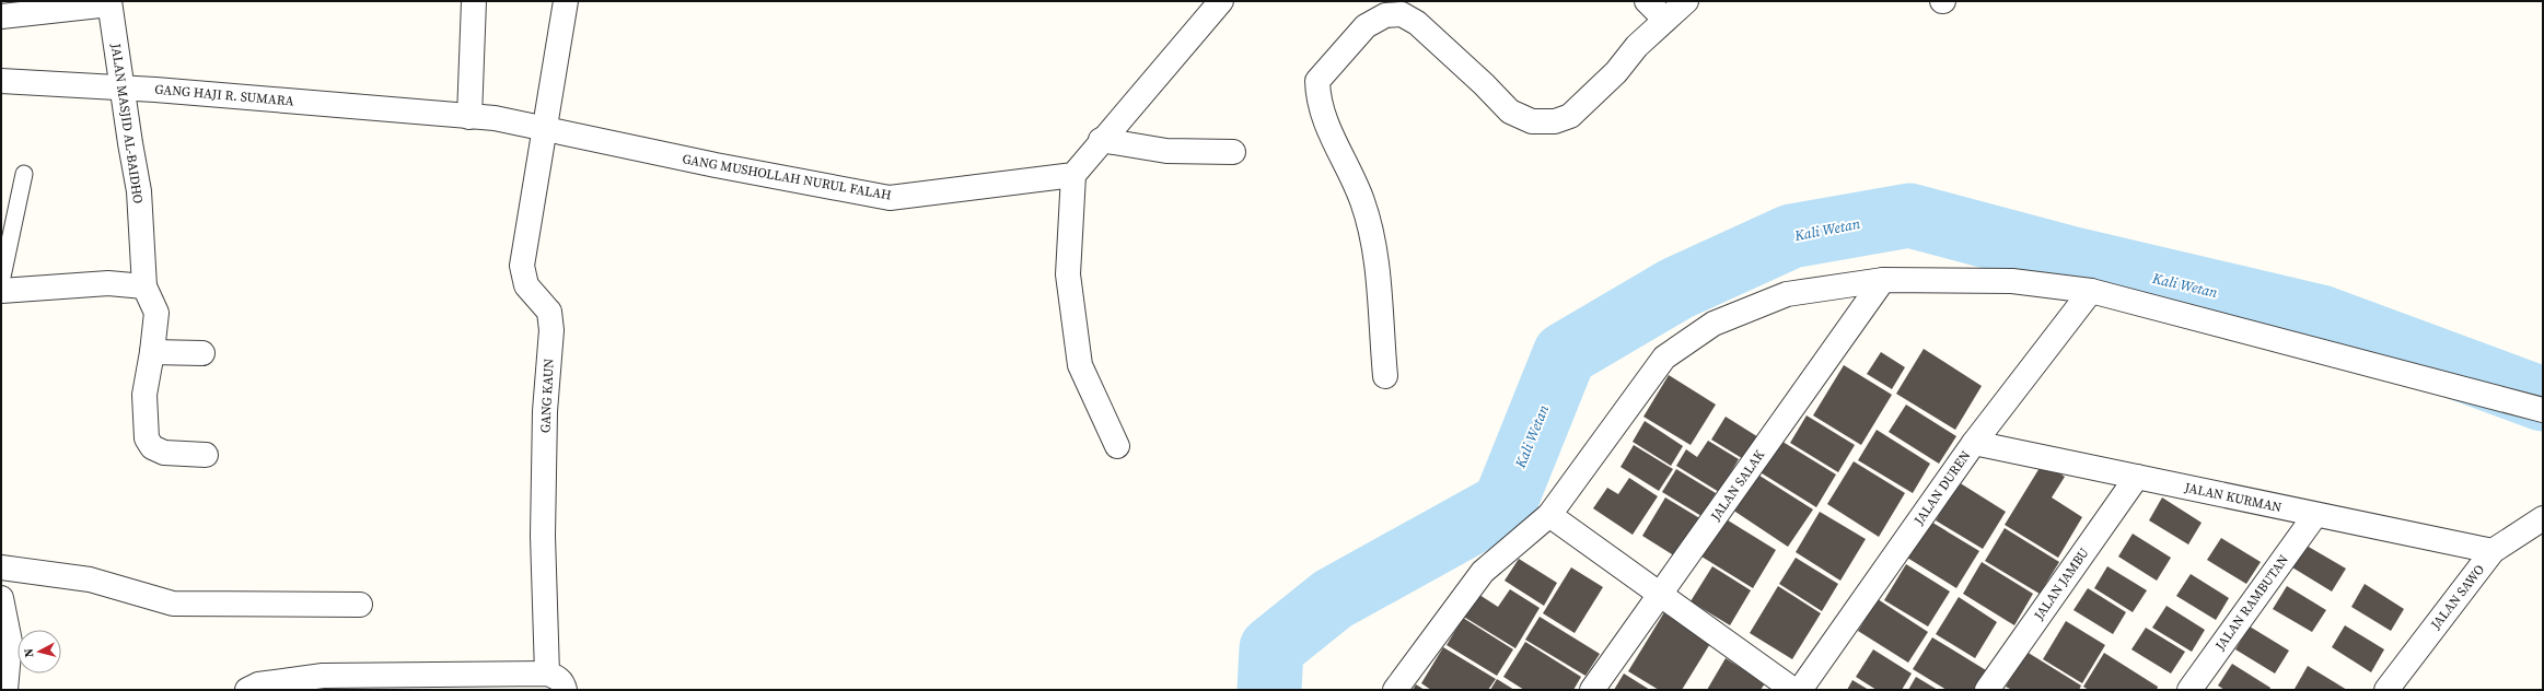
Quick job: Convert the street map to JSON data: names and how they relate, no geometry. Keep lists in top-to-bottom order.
{
  "streets": {
    "street": [
      "GANG HAJI R. SUMARA",
      "JALAN MASJID AL-BAIDHO",
      "GANG MUSHOLLAH NURUL FALAH",
      "GANG KAUN",
      "JALAN SALAK",
      "JALAN DUREN",
      "JALAN KURMAN",
      "JALAN JAMBU",
      "JALAN SAWO",
      "JALAN RAMBUTAN"
    ]
  },
  "crossings": [
    ["GANG HAJI R. SUMARA", "JALAN MASJID AL-BAIDHO"],
    ["GANG HAJI R. SUMARA", "GANG MUSHOLLAH NURUL FALAH"],
    ["GANG MUSHOLLAH NURUL FALAH", "GANG KAUN"],
    ["JALAN DUREN", "JALAN KURMAN"],
    ["JALAN KURMAN", "JALAN JAMBU"],
    ["JALAN KURMAN", "JALAN SAWO"],
    ["JALAN KURMAN", "JALAN RAMBUTAN"]
  ],
  "water": ["Kali Wetan"],
  "north": "left"
}
